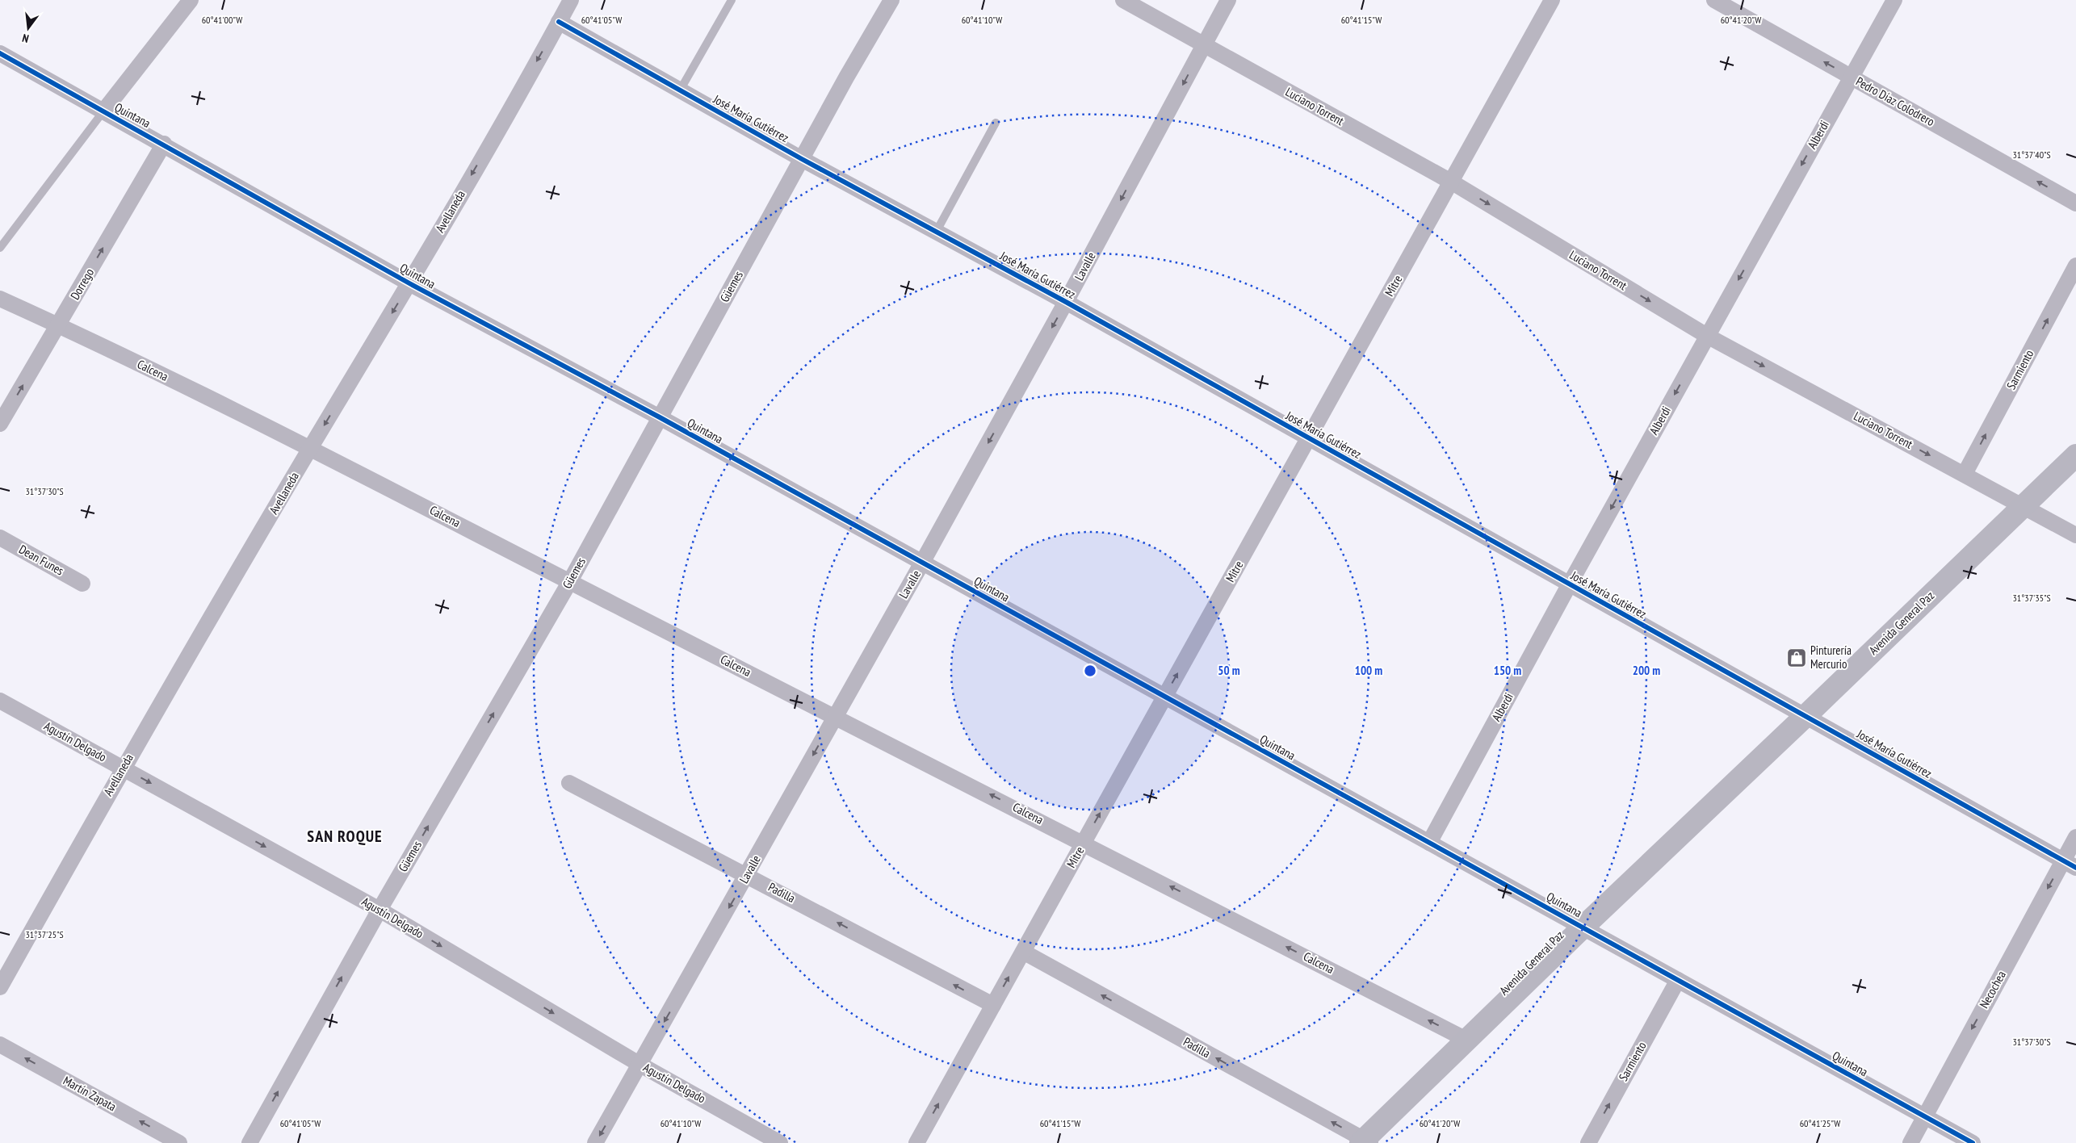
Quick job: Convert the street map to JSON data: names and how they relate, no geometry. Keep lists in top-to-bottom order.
{
  "streets": {
    "main road": ["Avenida General Paz"],
    "street": [
      "Pedro Díaz Colodrero",
      "Luciano Torrent",
      "Quintana",
      "José María Gutiérrez",
      "Alberdi",
      "Avellaneda",
      "Lavalle",
      "Dorrego",
      "Mitre",
      "Güemes",
      "Sarmiento",
      "Calcena",
      "Dean Funes",
      "Agustín Delgado",
      "Padilla",
      "Necochea",
      "Martín Zapata"
    ]
  },
  "crossings": [
    ["Pedro Díaz Colodrero", "Alberdi"],
    ["Luciano Torrent", "Alberdi"],
    ["Luciano Torrent", "Lavalle"],
    ["Luciano Torrent", "Mitre"],
    ["Luciano Torrent", "Sarmiento"],
    ["Luciano Torrent", "Avenida General Paz"],
    ["Quintana", "Alberdi"],
    ["Quintana", "Avellaneda"],
    ["Quintana", "Lavalle"],
    ["Quintana", "Dorrego"],
    ["Quintana", "Mitre"],
    ["Quintana", "Güemes"],
    ["Quintana", "Sarmiento"],
    ["Quintana", "Avenida General Paz"],
    ["Quintana", "Necochea"],
    ["José María Gutiérrez", "Alberdi"],
    ["José María Gutiérrez", "Avellaneda"],
    ["José María Gutiérrez", "Lavalle"],
    ["José María Gutiérrez", "Mitre"],
    ["José María Gutiérrez", "Güemes"],
    ["José María Gutiérrez", "Avenida General Paz"],
    ["José María Gutiérrez", "Necochea"],
    ["Avellaneda", "Calcena"],
    ["Avellaneda", "Agustín Delgado"],
    ["Lavalle", "Calcena"],
    ["Lavalle", "Agustín Delgado"],
    ["Lavalle", "Padilla"],
    ["Dorrego", "Calcena"],
    ["Mitre", "Calcena"],
    ["Mitre", "Padilla"],
    ["Güemes", "Calcena"],
    ["Güemes", "Agustín Delgado"],
    ["Calcena", "Avenida General Paz"],
    ["Avenida General Paz", "Padilla"]
  ],
  "one_way": [
    "Pedro Díaz Colodrero",
    "Luciano Torrent",
    "Alberdi",
    "Avellaneda",
    "Lavalle",
    "Dorrego",
    "Mitre",
    "Güemes",
    "Sarmiento",
    "Calcena",
    "Agustín Delgado",
    "Padilla",
    "Necochea",
    "Martín Zapata"
  ],
  "districts": ["SAN ROQUE"],
  "places": {
    "shop": ["Pinturería Mercurio"]
  },
  "north": "bottom",
  "coordinates": [
    "60°41'00\"W",
    "60°41'05\"W",
    "60°41'10\"W",
    "60°41'15\"W",
    "60°41'20\"W",
    "31°37'40\"S",
    "31°37'30\"S",
    "31°37'35\"S",
    "31°37'25\"S",
    "60°41'25\"W"
  ],
  "rings": [
    "50 m",
    "100 m",
    "150 m",
    "200 m"
  ]
}
